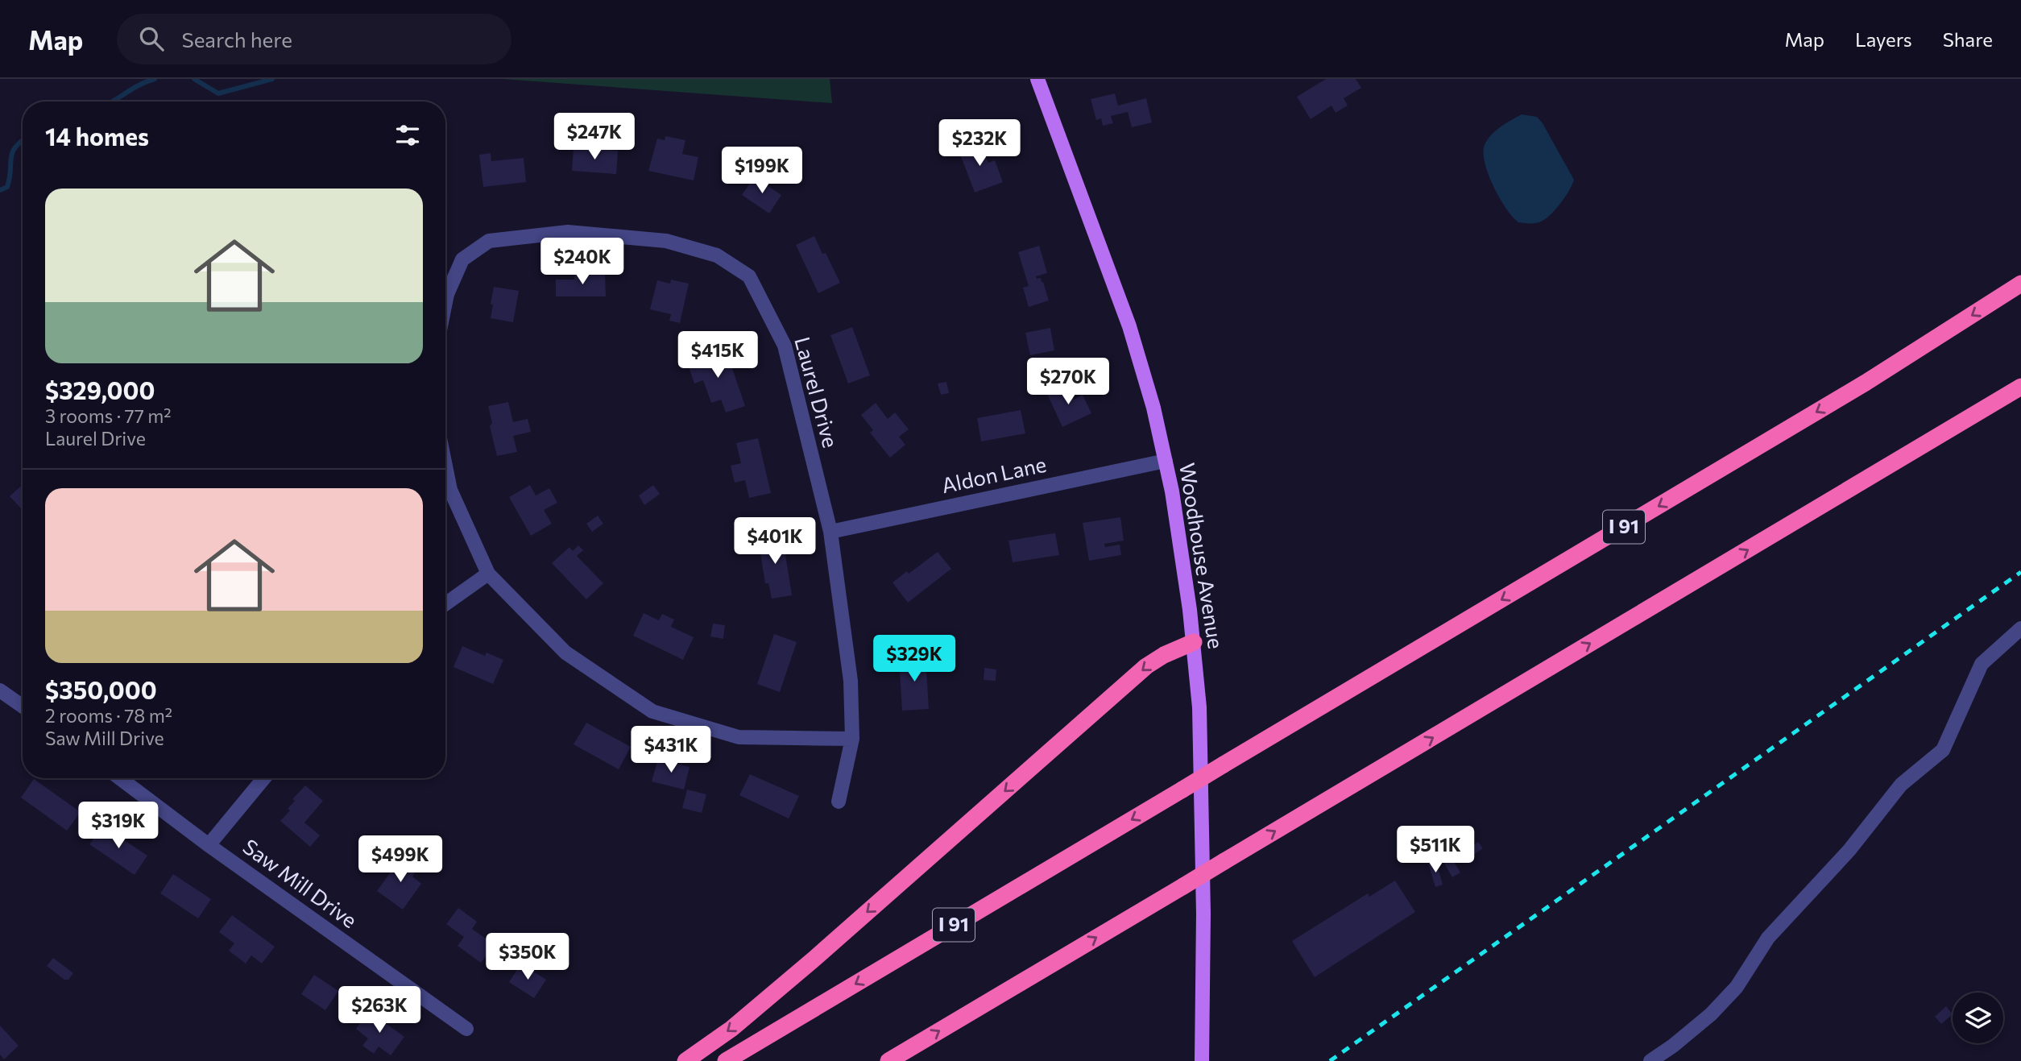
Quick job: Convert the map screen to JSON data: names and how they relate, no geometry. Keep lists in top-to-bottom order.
{
  "streets": {
    "highway": ["I 91"],
    "main road": ["Woodhouse Avenue"],
    "street": ["Laurel Drive", "Aldon Lane", "Saw Mill Drive"]
  },
  "crossings": [
    ["Laurel Drive", "Aldon Lane"],
    ["Aldon Lane", "Woodhouse Avenue"]
  ],
  "page": {
    "header": "Map",
    "search": "Search here",
    "nav": ["Map", "Layers", "Share"],
    "heading": "14 homes",
    "price": [
      "$247K",
      "$232K",
      "$199K",
      "$240K",
      "$415K",
      "$270K",
      "$401K",
      "$329K",
      "$431K",
      "$319K",
      "$511K",
      "$499K",
      "$350K",
      "$263K"
    ],
    "list": [
      {
        "name": "$329,000",
        "note": "3 rooms · 77 m² · Laurel Drive"
      },
      {
        "name": "$350,000",
        "note": "2 rooms · 78 m² · Saw Mill Drive"
      }
    ]
  }
}
